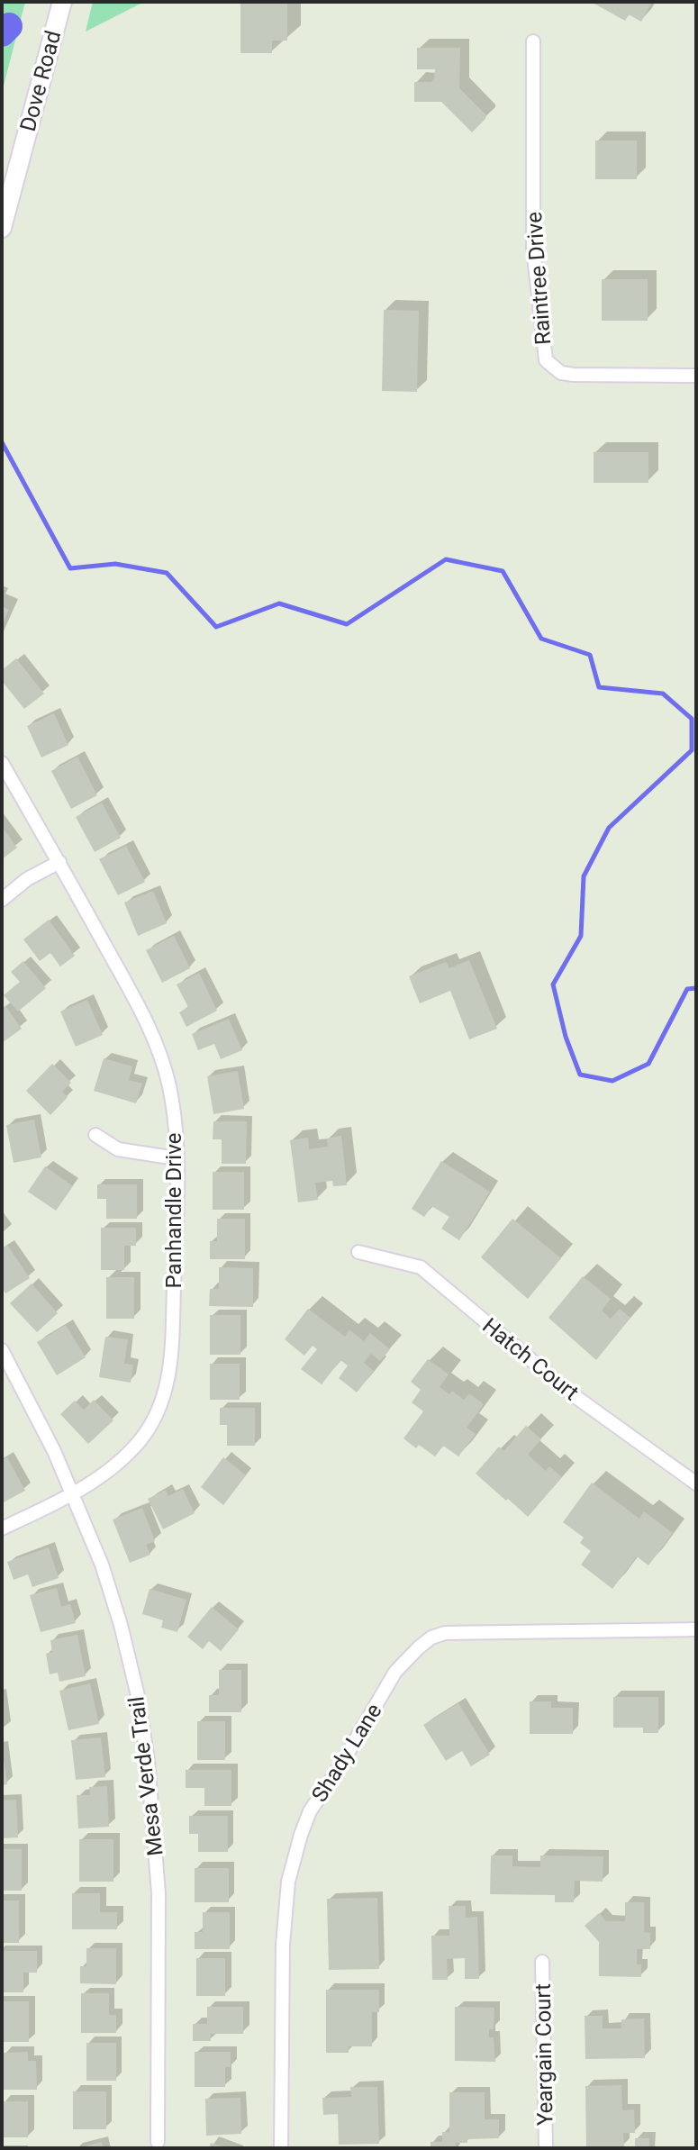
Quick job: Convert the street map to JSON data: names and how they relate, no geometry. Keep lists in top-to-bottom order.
{
  "streets": {
    "main road": ["Dove Road"],
    "street": [
      "Raintree Drive",
      "Panhandle Drive",
      "Hatch Court",
      "Shady Lane",
      "Mesa Verde Trail",
      "Yeargain Court"
    ]
  },
  "crossings": [
    ["Panhandle Drive", "Mesa Verde Trail"]
  ]
}
